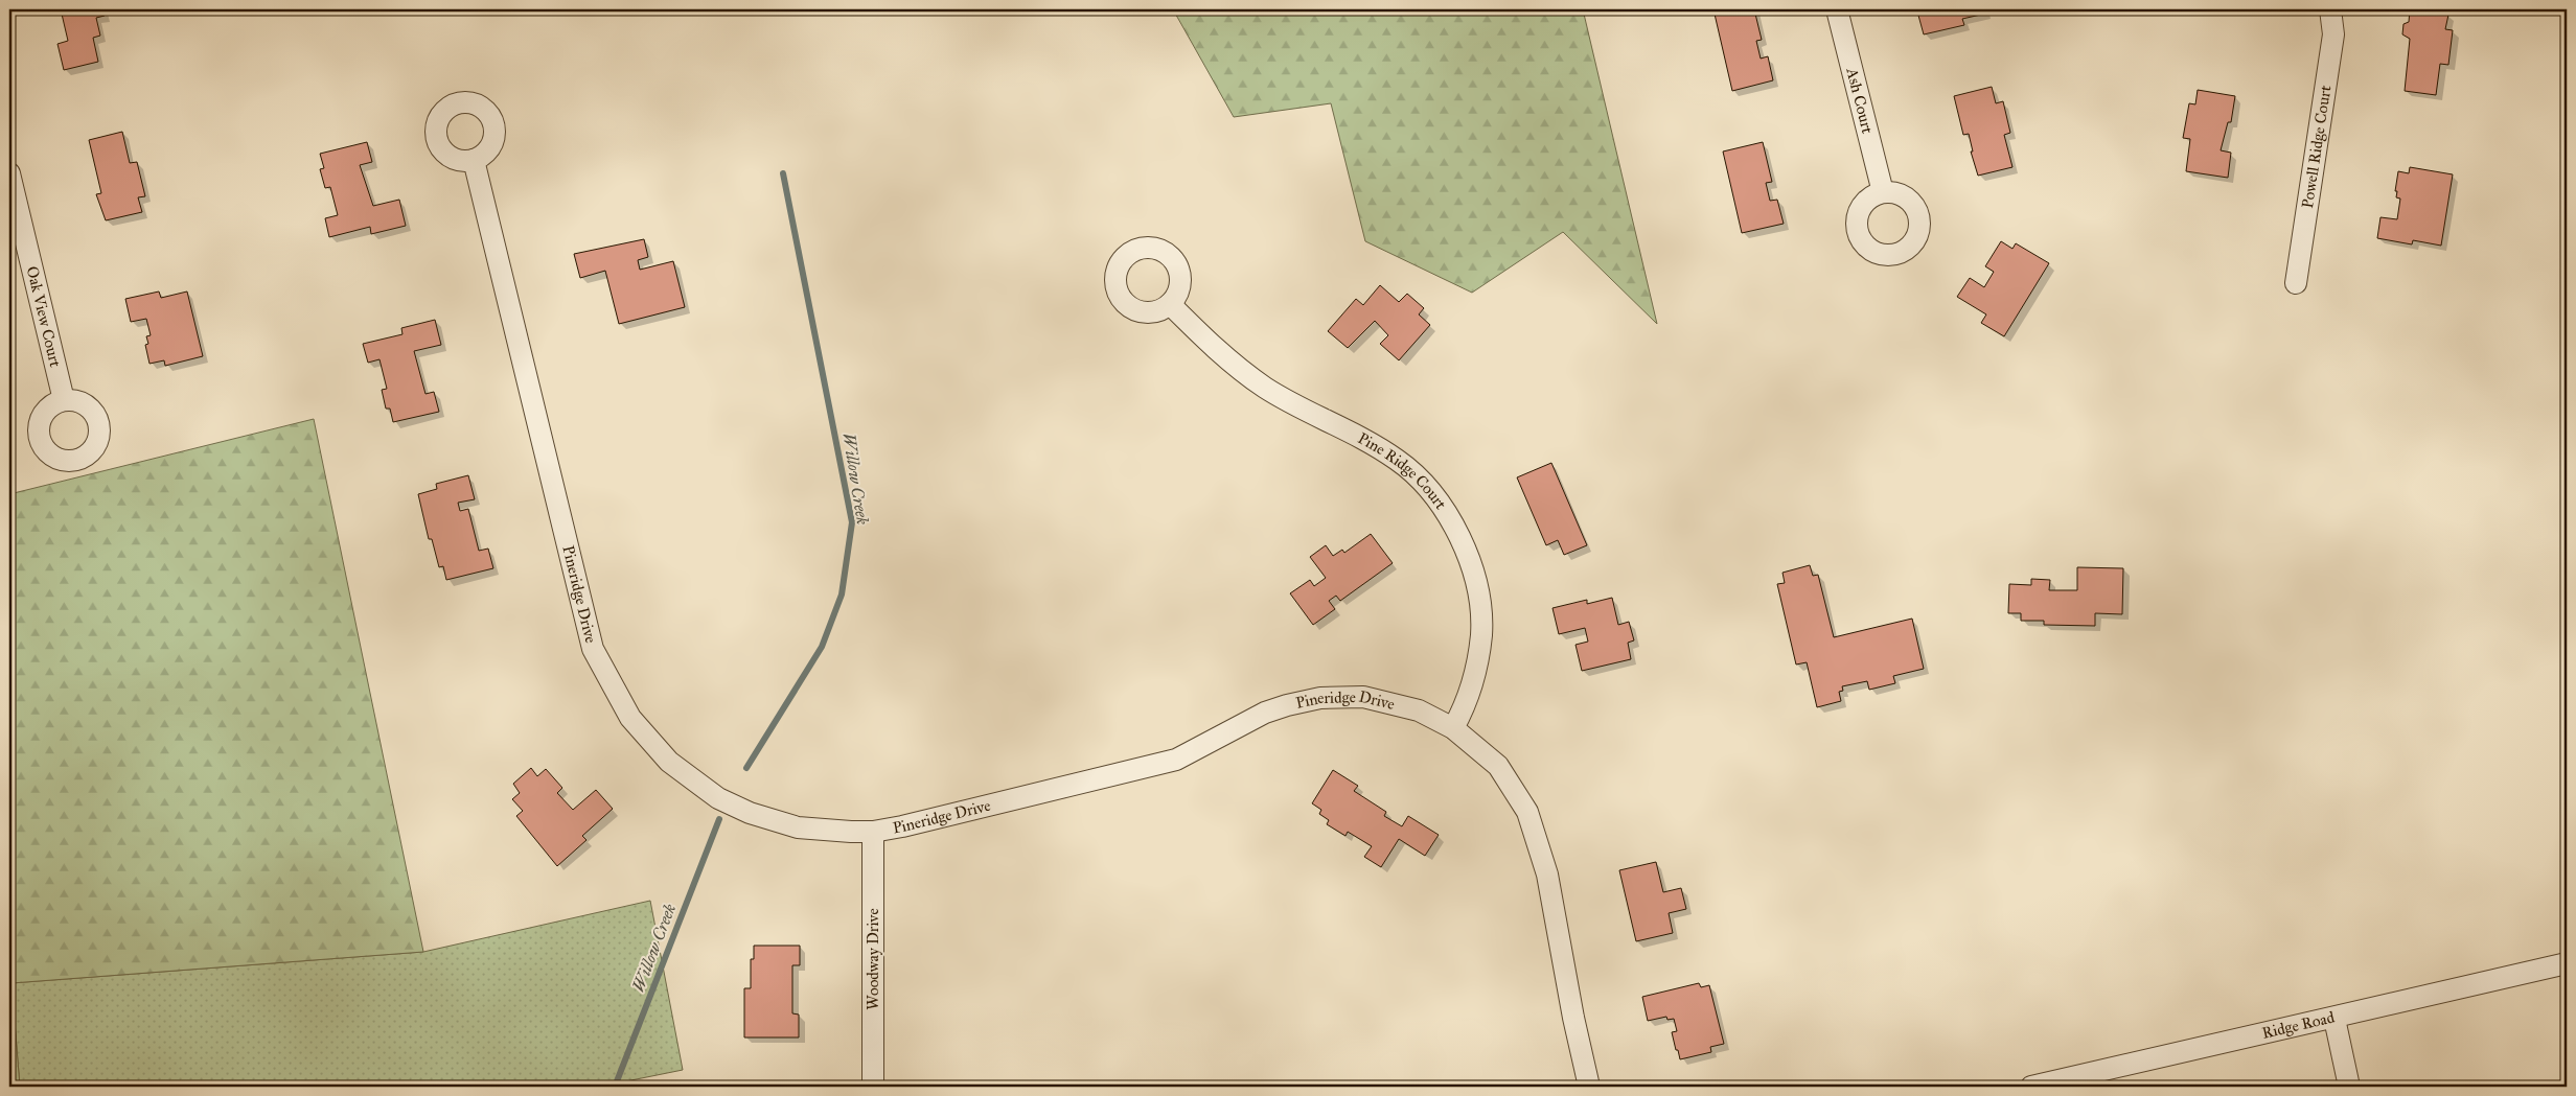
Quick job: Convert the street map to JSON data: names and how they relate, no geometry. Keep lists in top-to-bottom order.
{
  "streets": {
    "street": [
      "Ash Court",
      "Powell Ridge Court",
      "Oak View Court",
      "Pine Ridge Court",
      "Pineridge Drive",
      "Woodway Drive",
      "Ridge Road"
    ]
  },
  "crossings": [
    ["Pine Ridge Court", "Pineridge Drive"],
    ["Pineridge Drive", "Woodway Drive"]
  ],
  "water": ["Willow Creek"]
}
